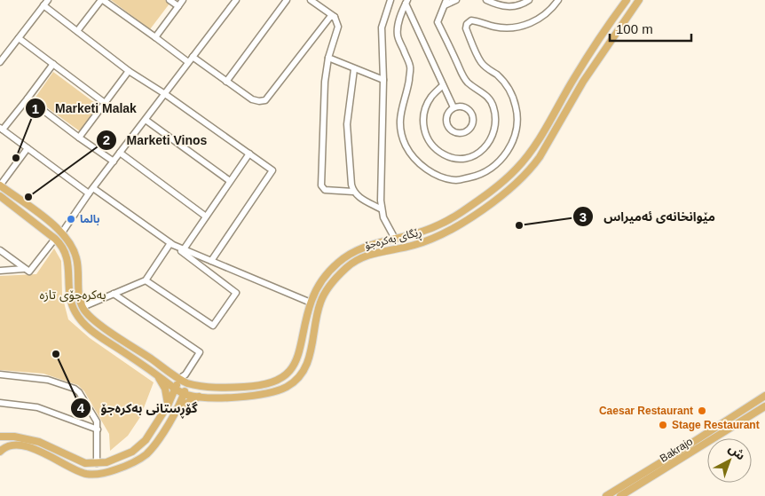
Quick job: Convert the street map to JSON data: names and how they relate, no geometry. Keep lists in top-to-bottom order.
{
  "streets": {
    "main road": ["ڕێگای بەکرەجۆ", "Bakrajo"]
  },
  "districts": ["بەکرەجۆی تازە"],
  "places": [
    "Marketi Malak",
    "Marketi Vinos",
    "بالما",
    "مێوانخانەی ئەمیراس",
    "گۆڕستانی بەکرەجۆ",
    "Caesar Restaurant",
    "Stage Restaurant"
  ],
  "scale_bar": "100 m",
  "north": "top right"
}
